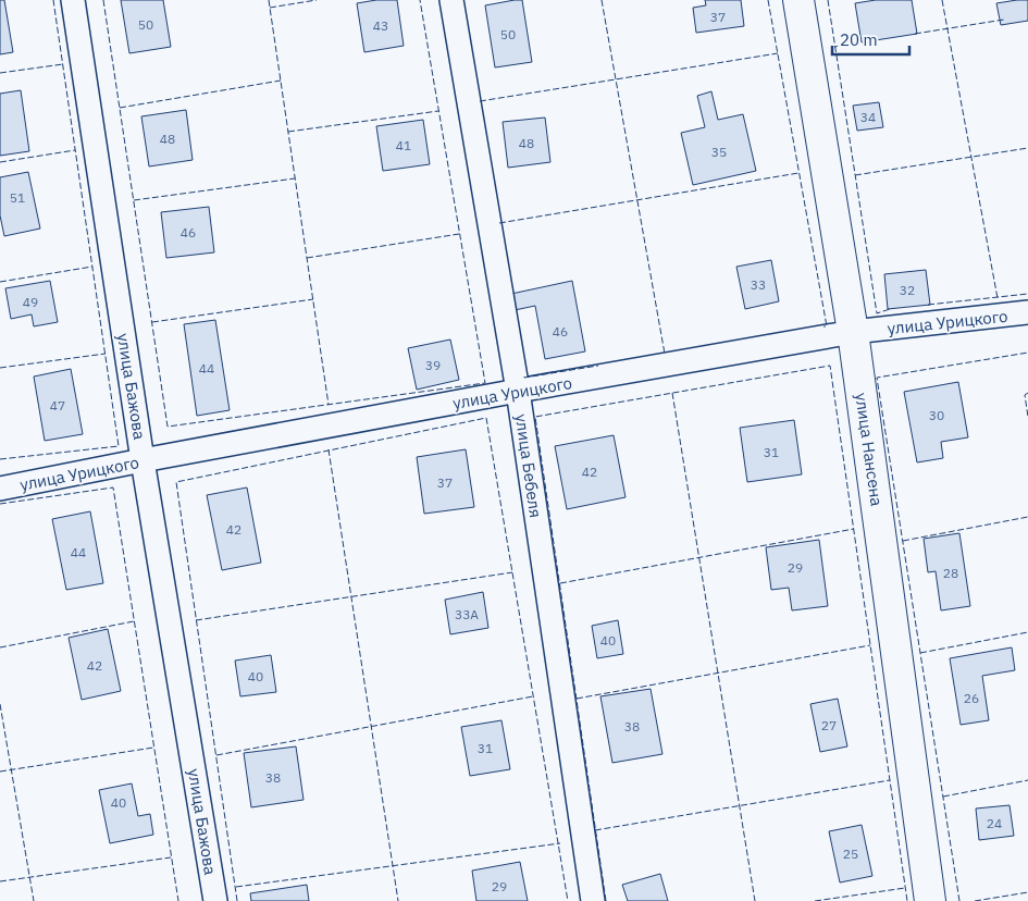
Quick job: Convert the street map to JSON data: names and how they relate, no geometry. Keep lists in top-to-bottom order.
{
  "streets": {
    "main road": ["улица Нансена"],
    "street": ["улица Урицкого", "улица Бажова", "улица Бебеля"]
  },
  "crossings": [
    ["улица Урицкого", "улица Бажова"],
    ["улица Урицкого", "улица Нансена"],
    ["улица Урицкого", "улица Бебеля"]
  ],
  "house_numbers": [
    "37",
    "50",
    "43",
    "50",
    "34",
    "48",
    "48",
    "41",
    "35",
    "51",
    "46",
    "33",
    "32",
    "49",
    "46",
    "39",
    "44",
    "47",
    "30",
    "31",
    "42",
    "37",
    "42",
    "44",
    "29",
    "28",
    "33А",
    "40",
    "42",
    "40",
    "26",
    "27",
    "38",
    "31",
    "38",
    "40",
    "24",
    "25",
    "29"
  ],
  "scale_bar": "20 m"
}
